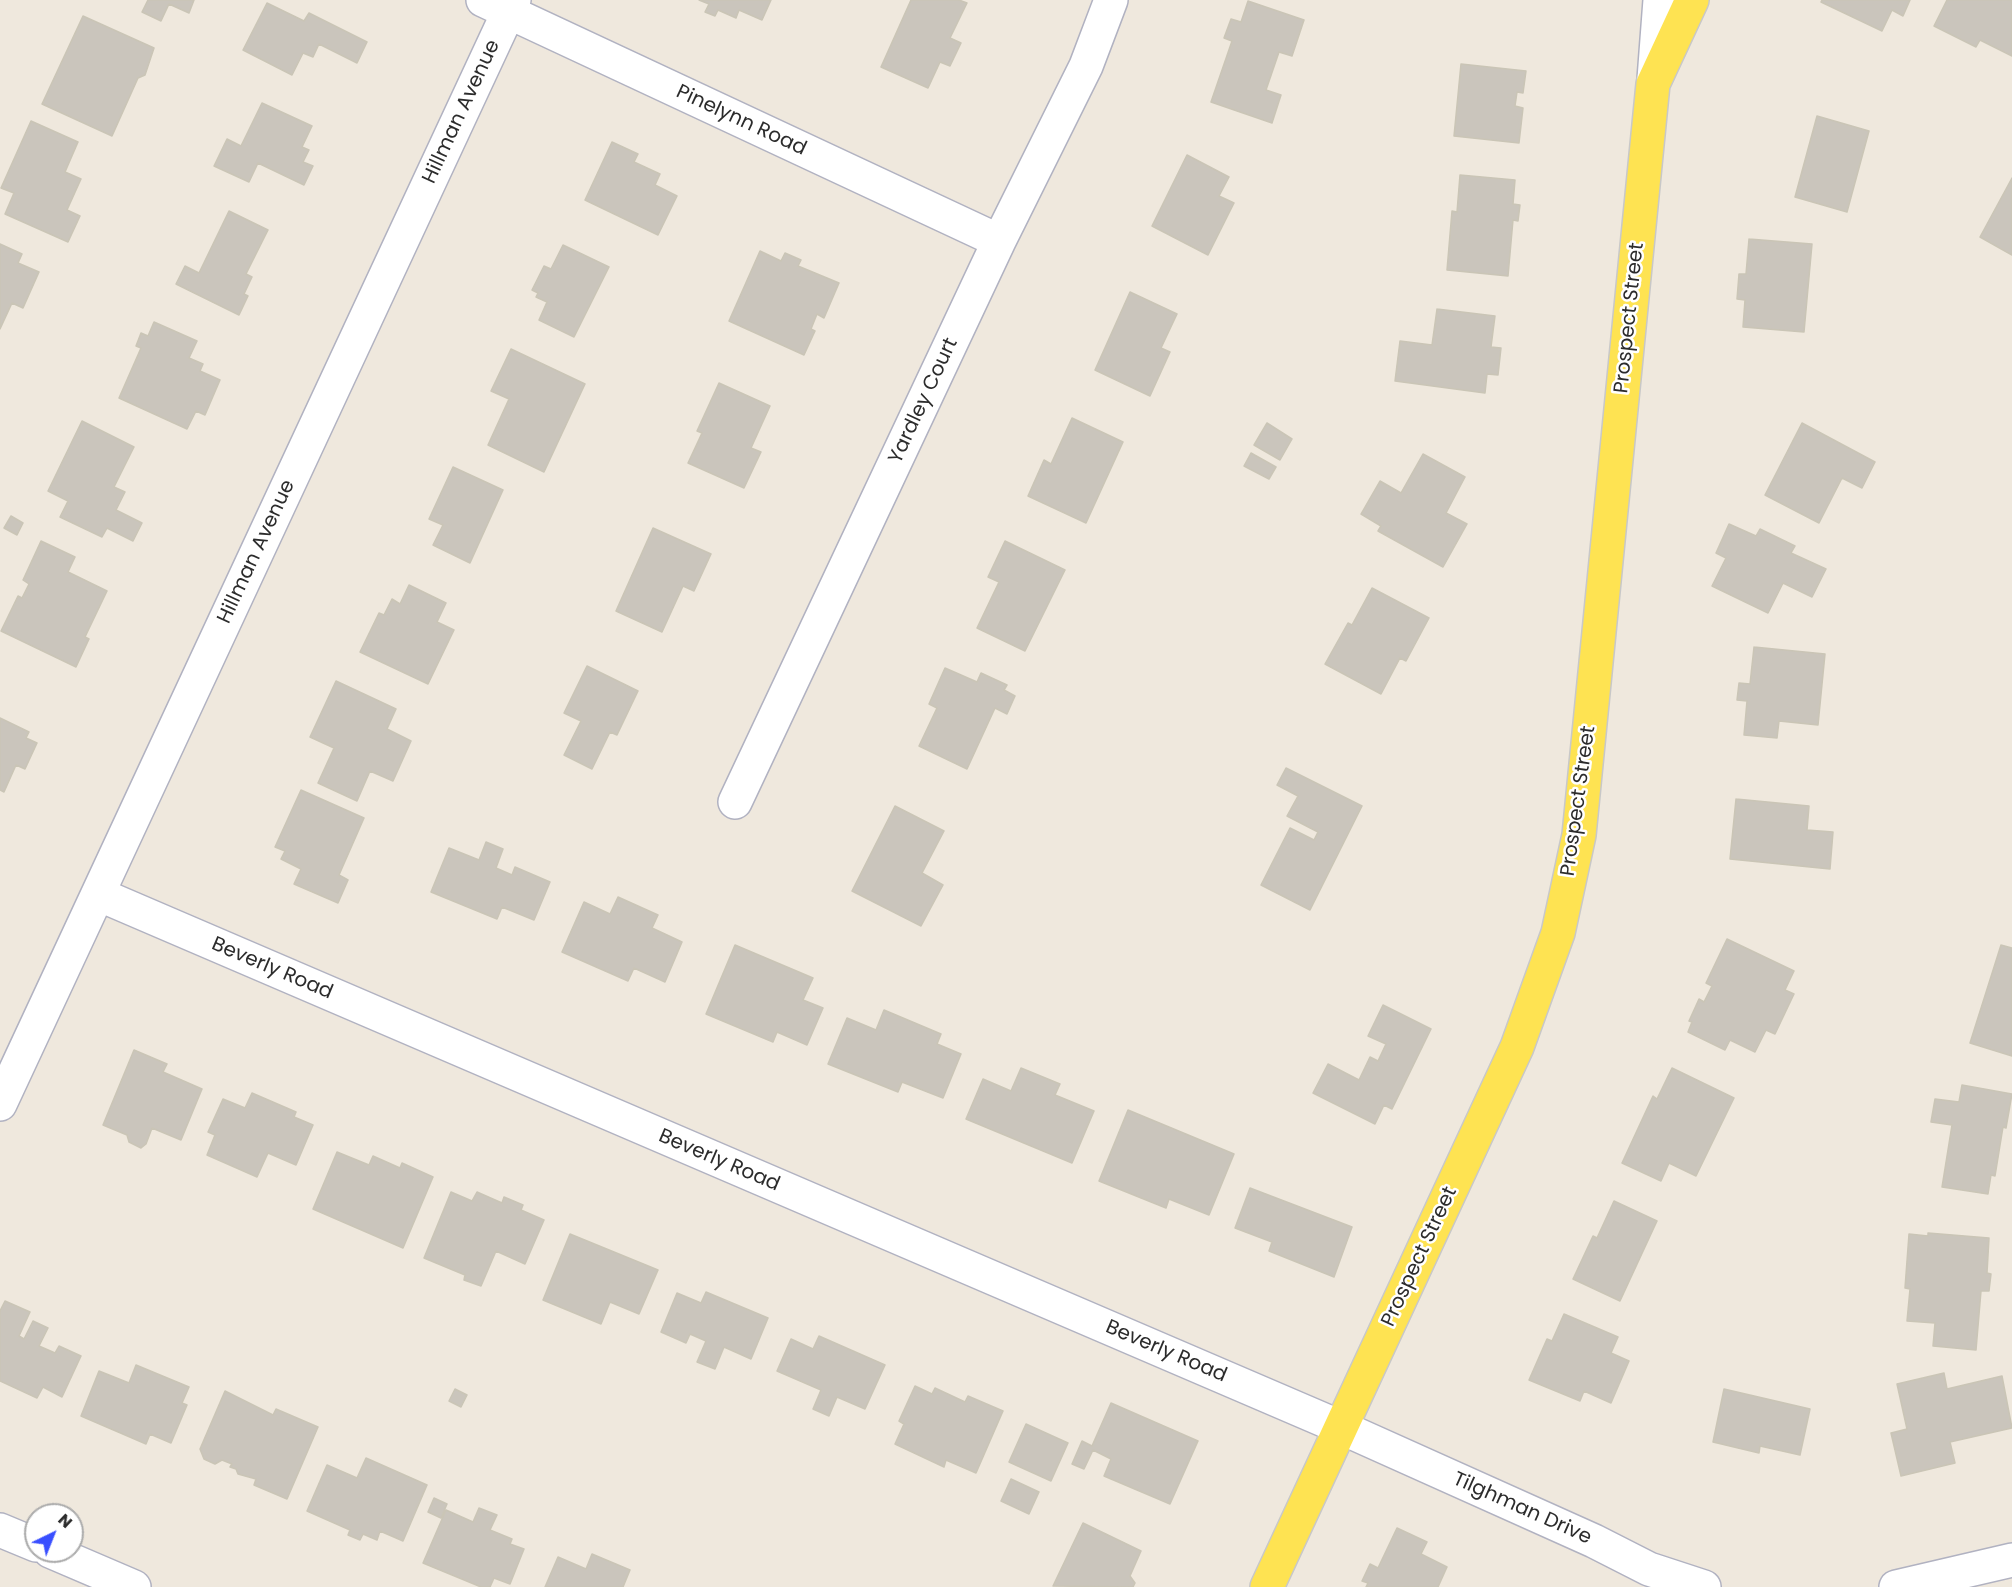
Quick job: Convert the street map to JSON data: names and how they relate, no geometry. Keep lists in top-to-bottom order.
{
  "streets": {
    "main road": ["Prospect Street"],
    "street": [
      "Hillman Avenue",
      "Pinelynn Road",
      "Yardley Court",
      "Beverly Road",
      "Tilghman Drive"
    ]
  },
  "crossings": [
    ["Hillman Avenue", "Pinelynn Road"],
    ["Hillman Avenue", "Beverly Road"],
    ["Pinelynn Road", "Yardley Court"],
    ["Prospect Street", "Beverly Road"],
    ["Prospect Street", "Tilghman Drive"],
    ["Beverly Road", "Tilghman Drive"]
  ],
  "north": "top right"
}
